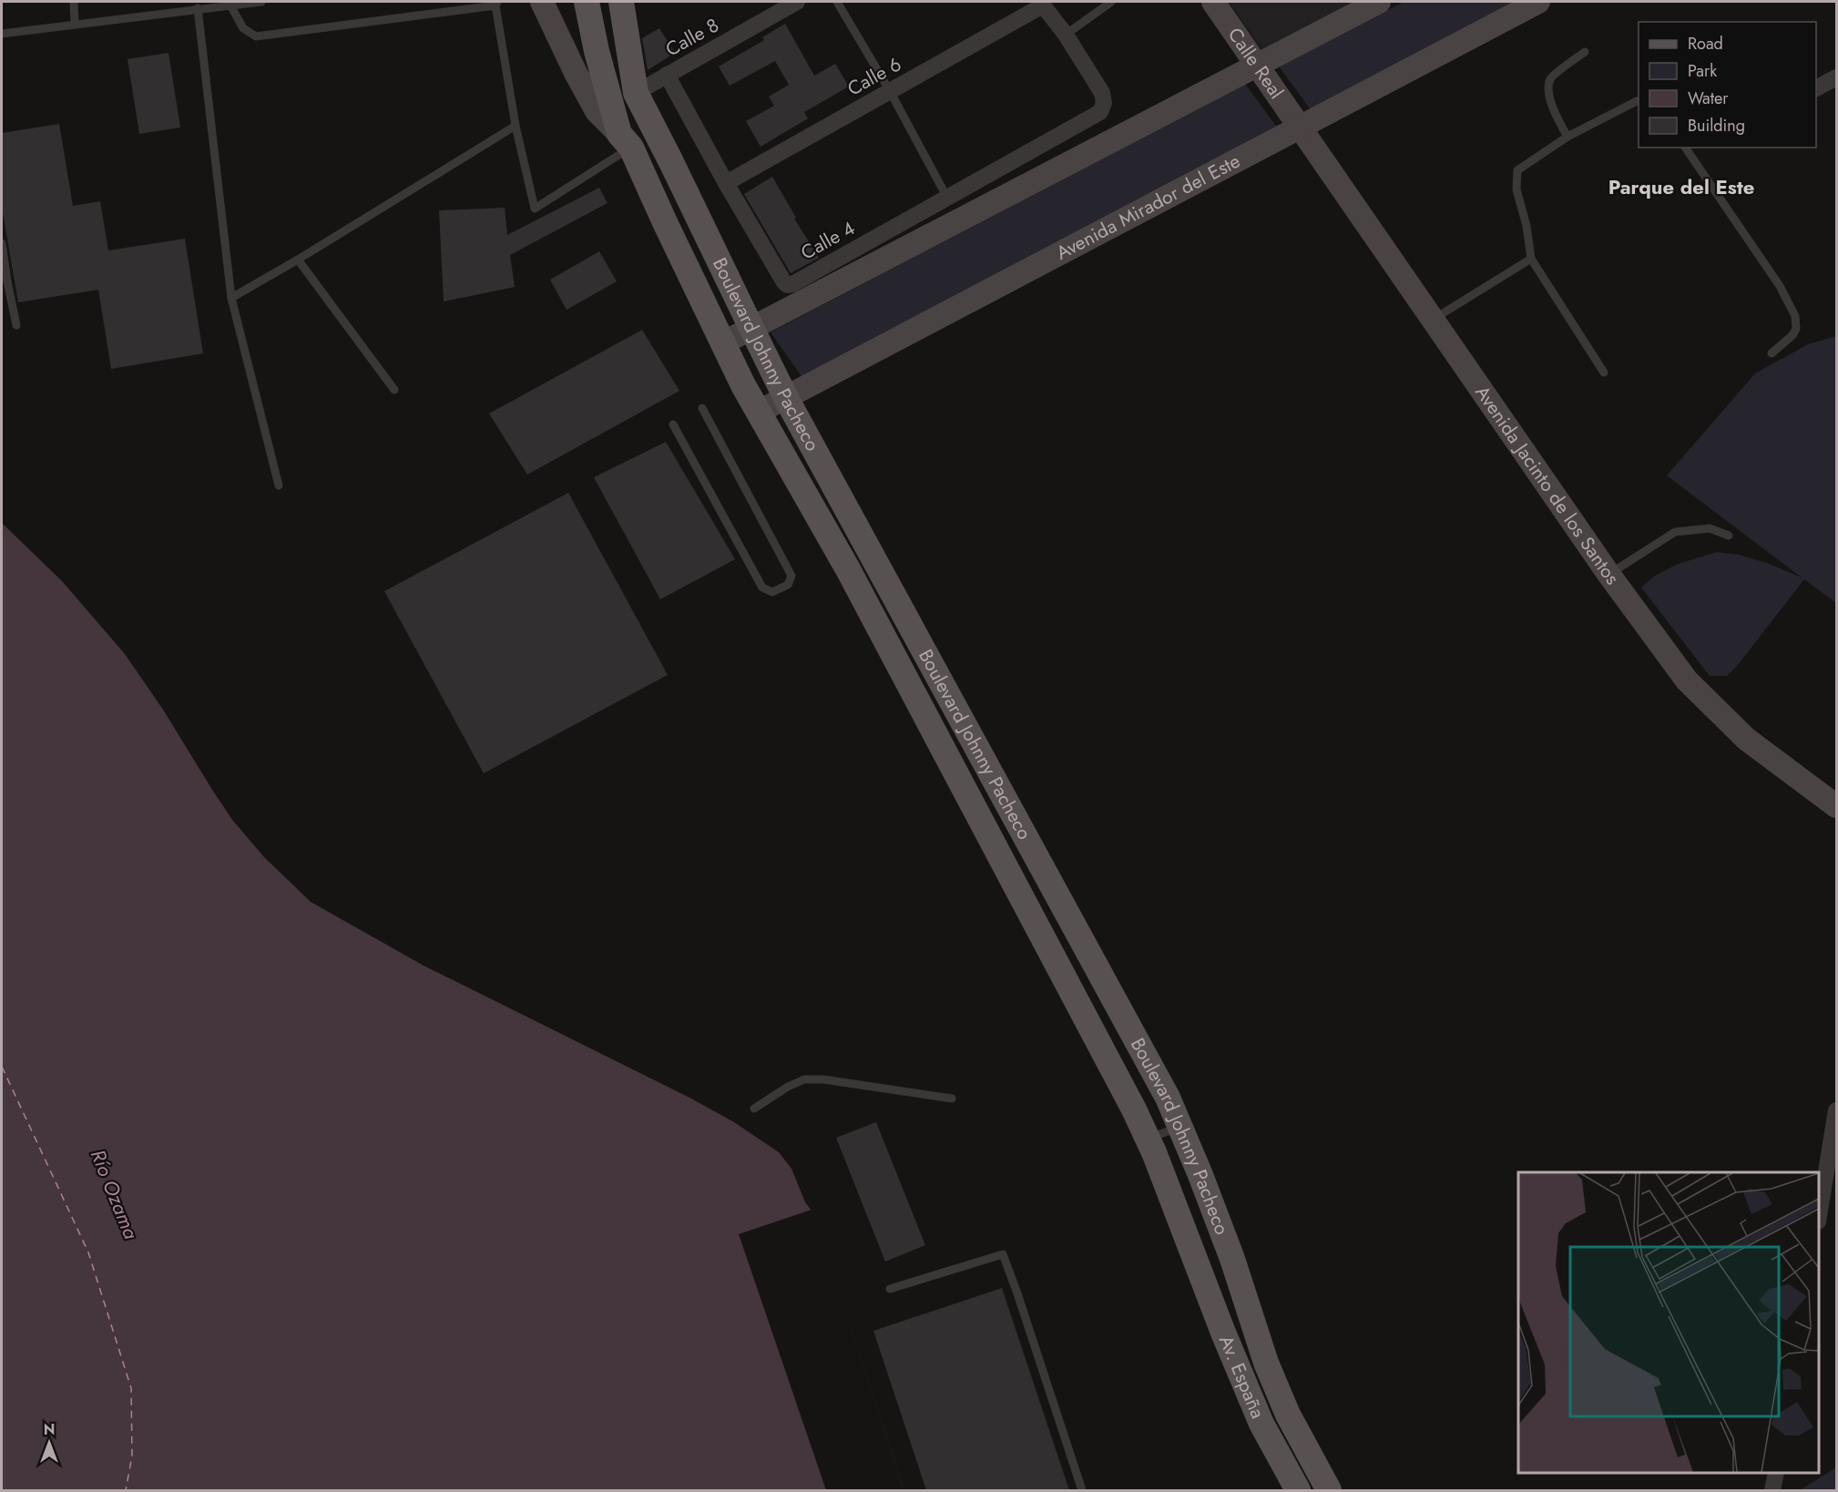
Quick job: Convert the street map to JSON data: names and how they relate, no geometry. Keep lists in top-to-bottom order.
{
  "streets": {
    "main road": ["Boulevard Johnny Pacheco", "Av. España"],
    "street": [
      "Calle 8",
      "Calle Real",
      "Calle 6",
      "Avenida Mirador del Este",
      "Calle 4",
      "Avenida Jacinto de los Santos"
    ]
  },
  "crossings": [
    ["Calle 8", "Calle 4"],
    ["Calle 8", "Boulevard Johnny Pacheco"],
    ["Calle Real", "Avenida Mirador del Este"],
    ["Calle Real", "Avenida Jacinto de los Santos"],
    ["Calle 6", "Calle 4"],
    ["Avenida Mirador del Este", "Boulevard Johnny Pacheco"],
    ["Avenida Mirador del Este", "Avenida Jacinto de los Santos"],
    ["Boulevard Johnny Pacheco", "Av. España"]
  ],
  "districts": ["Parque del Este"],
  "water": ["Río Ozama"],
  "legend": [
    "Road",
    "Park",
    "Water",
    "Building"
  ],
  "north": "top"
}
